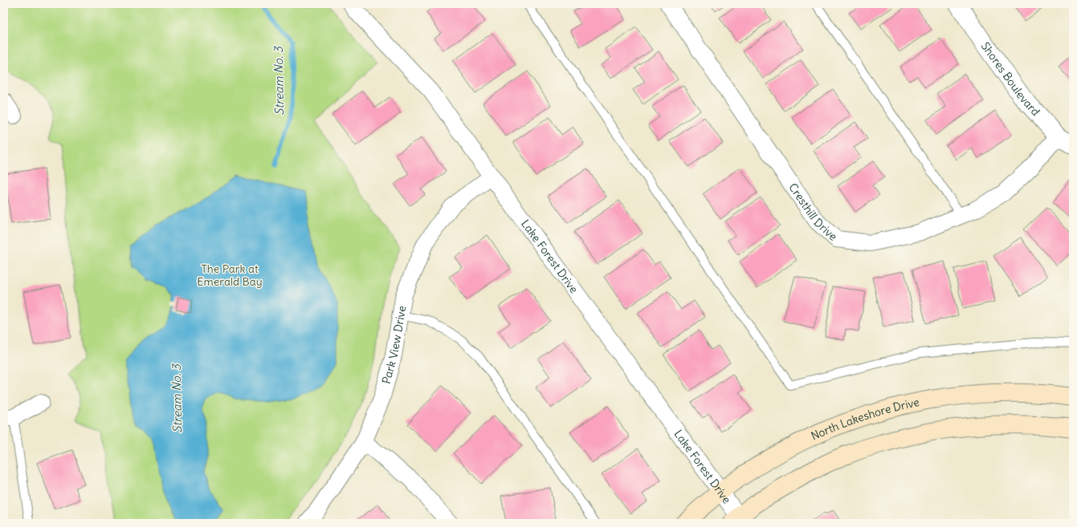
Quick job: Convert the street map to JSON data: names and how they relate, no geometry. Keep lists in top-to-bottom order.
{
  "streets": {
    "main road": ["North Lakeshore Drive"],
    "street": [
      "Shores Boulevard",
      "Cresthill Drive",
      "Lake Forest Drive",
      "Park View Drive"
    ]
  },
  "crossings": [
    ["Shores Boulevard", "Cresthill Drive"],
    ["Lake Forest Drive", "Park View Drive"],
    ["Lake Forest Drive", "North Lakeshore Drive"]
  ],
  "water": ["Stream No. 3"],
  "parks": ["The Park at Emerald Bay"]
}
